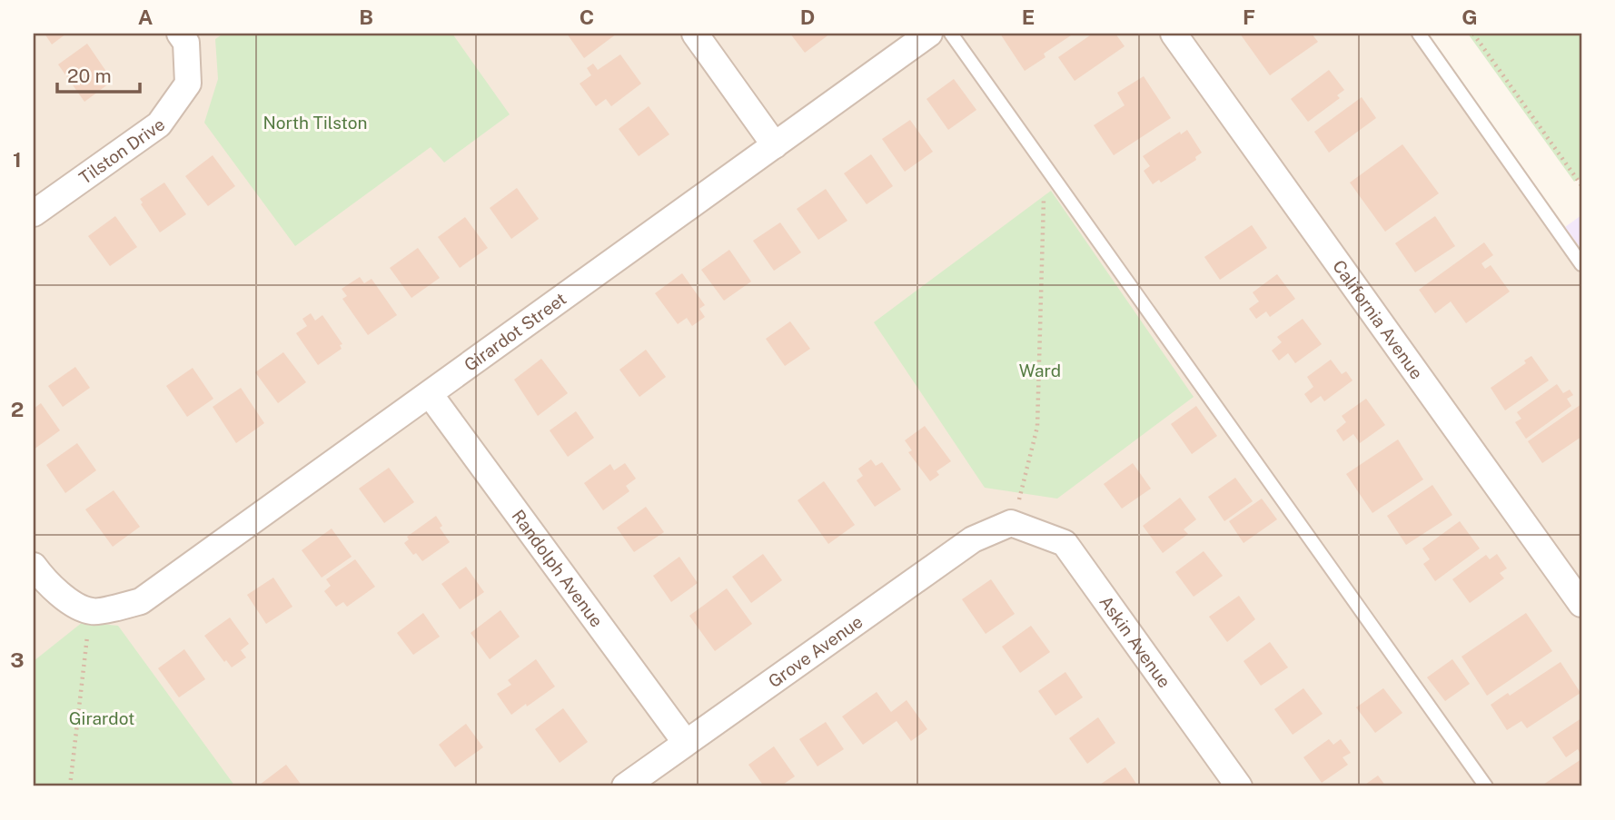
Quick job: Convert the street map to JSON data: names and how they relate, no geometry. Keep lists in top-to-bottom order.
{
  "streets": {
    "street": [
      "Tilston Drive",
      "California Avenue",
      "Girardot Street",
      "Randolph Avenue",
      "Askin Avenue",
      "Grove Avenue"
    ]
  },
  "crossings": [
    ["Girardot Street", "Randolph Avenue"],
    ["Randolph Avenue", "Grove Avenue"],
    ["Askin Avenue", "Grove Avenue"]
  ],
  "parks": ["North Tilston", "Ward", "Girardot"],
  "scale_bar": "20 m",
  "grid": {
    "columns": [
      "A",
      "B",
      "C",
      "D",
      "E",
      "F",
      "G"
    ],
    "rows": ["1", "2", "3"]
  }
}
